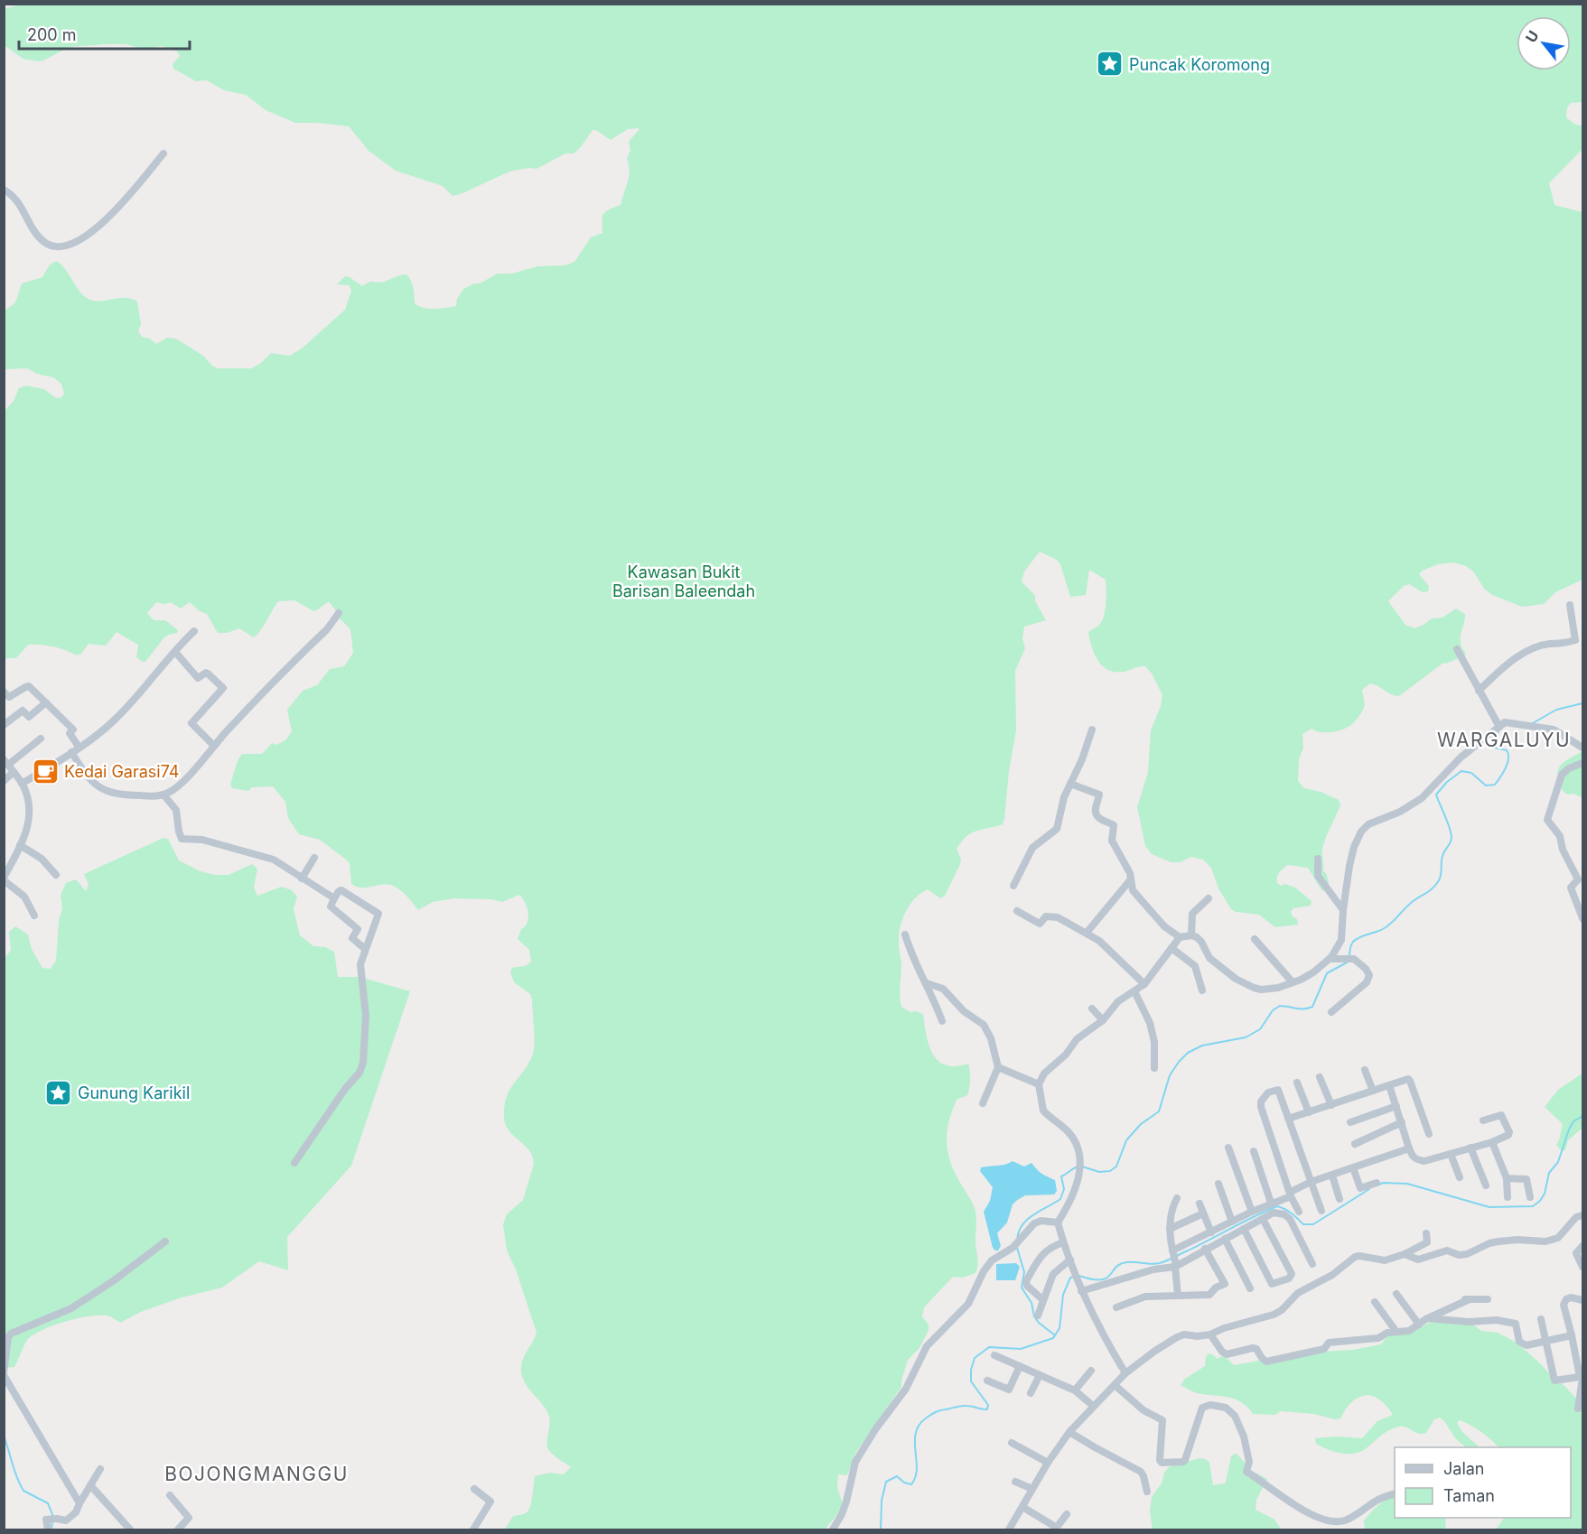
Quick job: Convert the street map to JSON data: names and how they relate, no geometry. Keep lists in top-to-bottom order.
{
  "districts": ["WARGALUYU", "BOJONGMANGGU"],
  "parks": ["Kawasan Bukit Barisan Baleendah"],
  "places": {
    "place": ["Puncak Koromong", "Gunung Karikil"],
    "cafe": ["Kedai Garasi74"]
  },
  "legend": ["Jalan", "Taman"],
  "scale_bar": "200 m",
  "north": "top left"
}
